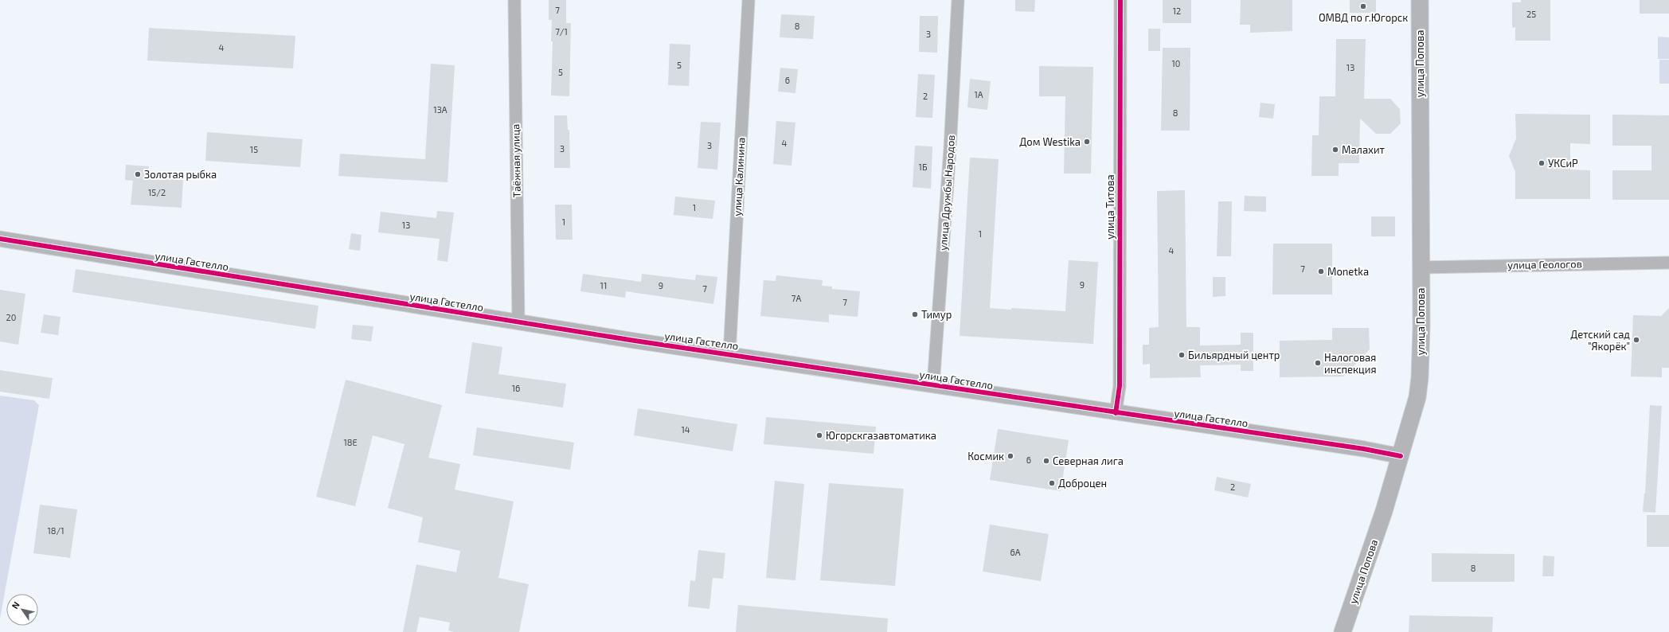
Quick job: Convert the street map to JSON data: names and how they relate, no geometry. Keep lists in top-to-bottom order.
{
  "streets": {
    "main road": ["улица Попова"],
    "street": [
      "Таёжная улица",
      "улица Калинина",
      "улица Дружбы Народов",
      "улица Титова",
      "улица Гастелло",
      "улица Геологов"
    ]
  },
  "crossings": [
    ["улица Попова", "улица Гастелло"],
    ["улица Попова", "улица Геологов"],
    ["Таёжная улица", "улица Гастелло"],
    ["улица Калинина", "улица Гастелло"],
    ["улица Дружбы Народов", "улица Гастелло"],
    ["улица Титова", "улица Гастелло"]
  ],
  "places": [
    "ОМВД по г.Югорск",
    "Дом Westika",
    "Малахит",
    "УКСиР",
    "Золотая рыбка",
    "Monetka",
    "Тимур",
    "Детский сад \"Якорёк\"",
    "Бильярдный центр",
    "Налоговая инспекция",
    "Югорскгазавтоматика",
    "Космик",
    "Северная лига",
    "Доброцен"
  ],
  "house_numbers": [
    "7",
    "12",
    "25",
    "8",
    "7/1",
    "3",
    "4",
    "10",
    "5",
    "13",
    "5",
    "6",
    "1А",
    "2",
    "13А",
    "8",
    "4",
    "3",
    "3",
    "15",
    "1Б",
    "15/2",
    "1",
    "1",
    "13",
    "1",
    "4",
    "7",
    "9",
    "11",
    "9",
    "7",
    "7А",
    "7",
    "20",
    "16",
    "14",
    "18Е",
    "6",
    "2",
    "18/1",
    "6А",
    "8"
  ],
  "north": "top left"
}
